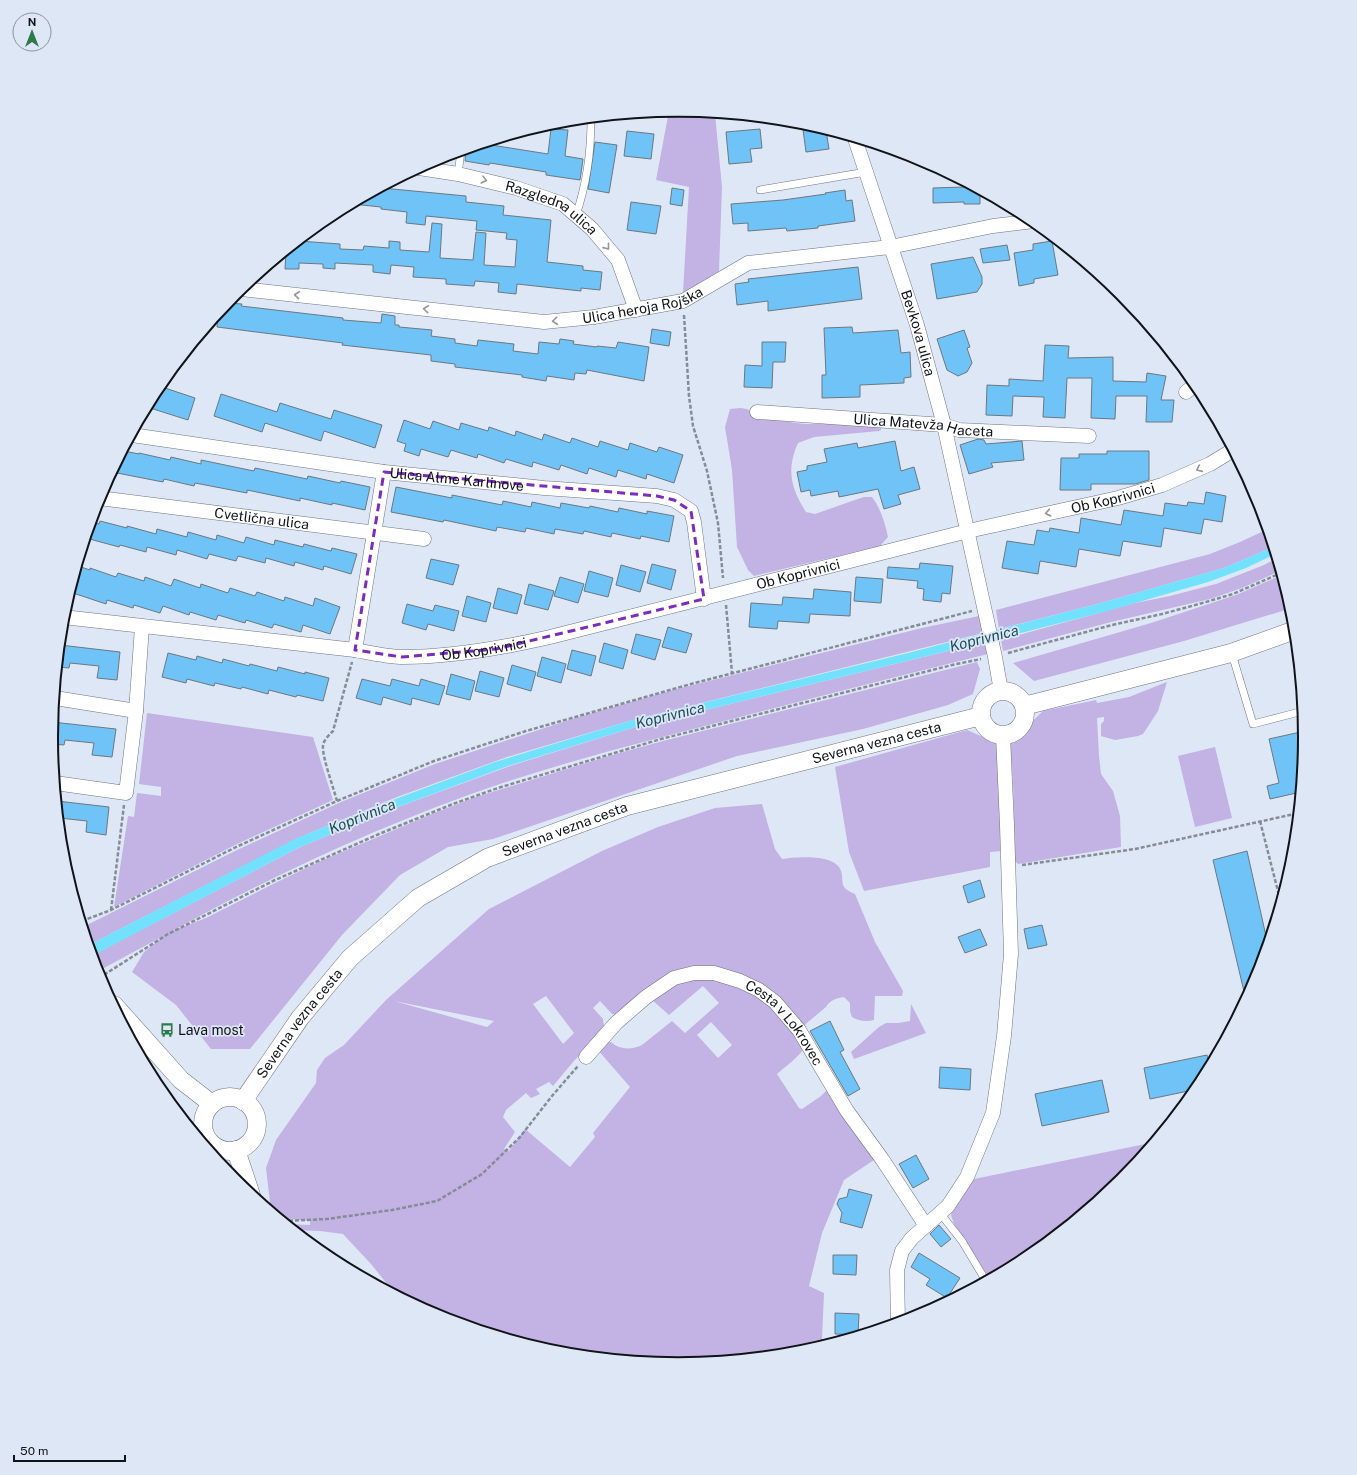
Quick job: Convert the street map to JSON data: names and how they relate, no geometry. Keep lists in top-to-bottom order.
{
  "streets": {
    "street": [
      "Razgledna ulica",
      "Ulica heroja Rojška",
      "Bevkova ulica",
      "Ulica Matevža Haceta",
      "Ulica Alme Karlinove",
      "Ob Koprivnici",
      "Cvetlična ulica",
      "Severna vezna cesta",
      "Cesta v Lokrovec"
    ]
  },
  "crossings": [
    ["Razgledna ulica", "Ulica heroja Rojška"],
    ["Ulica heroja Rojška", "Bevkova ulica"],
    ["Bevkova ulica", "Ulica Matevža Haceta"],
    ["Bevkova ulica", "Ob Koprivnici"],
    ["Ulica Alme Karlinove", "Ob Koprivnici"]
  ],
  "one_way": ["Razgledna ulica", "Ulica heroja Rojška"],
  "water": ["Koprivnica"],
  "places": {
    "bus stop": ["Lava most"]
  },
  "scale_bar": "50 m",
  "north": "top"
}
